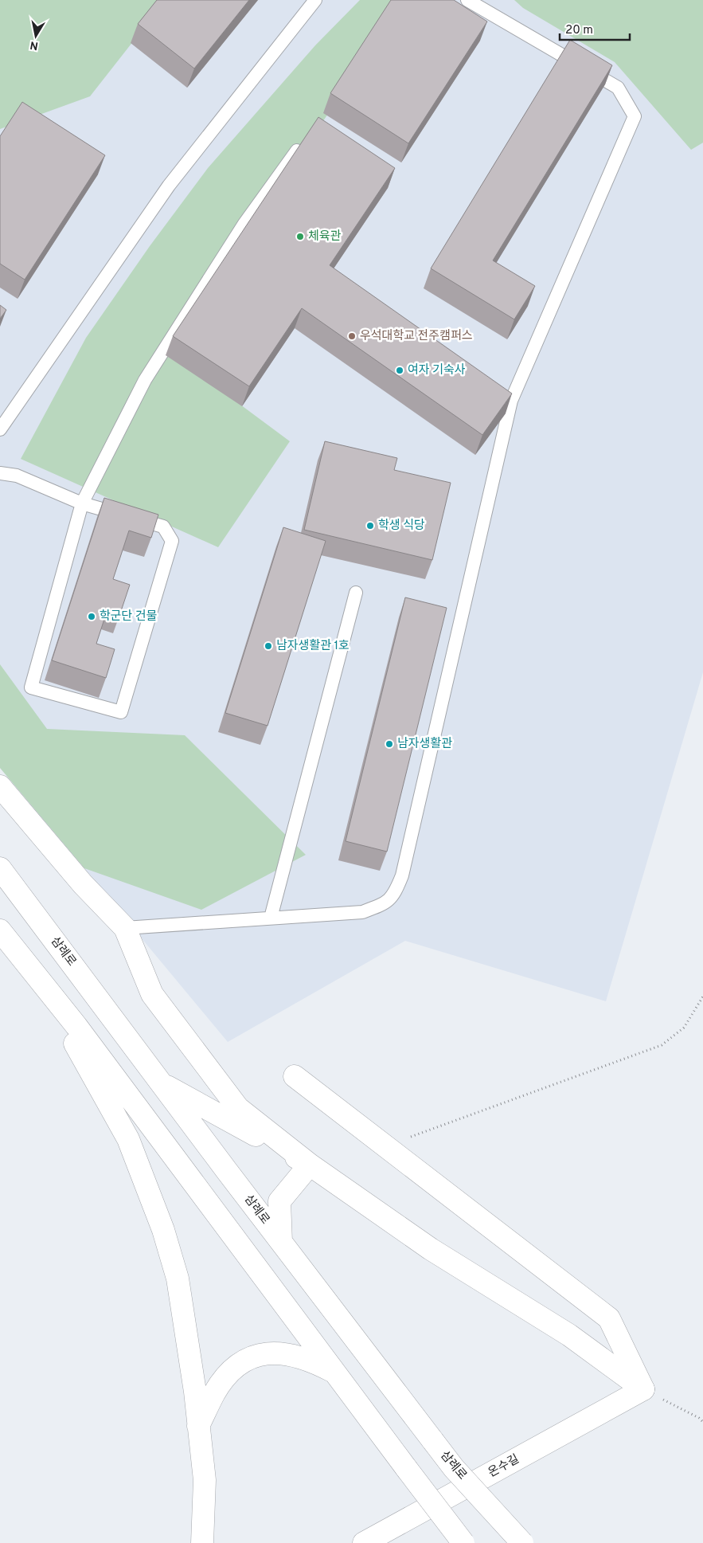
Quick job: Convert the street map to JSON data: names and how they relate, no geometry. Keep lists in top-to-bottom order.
{
  "streets": {
    "street": ["삼례로", "온수길"]
  },
  "places": [
    "체육관",
    "우석대학교 전주캠퍼스",
    "여자 기숙사",
    "학생 식당",
    "학군단 건물",
    "남자생활관 1호",
    "남자생활관"
  ],
  "scale_bar": "20 m",
  "north": "bottom"
}
